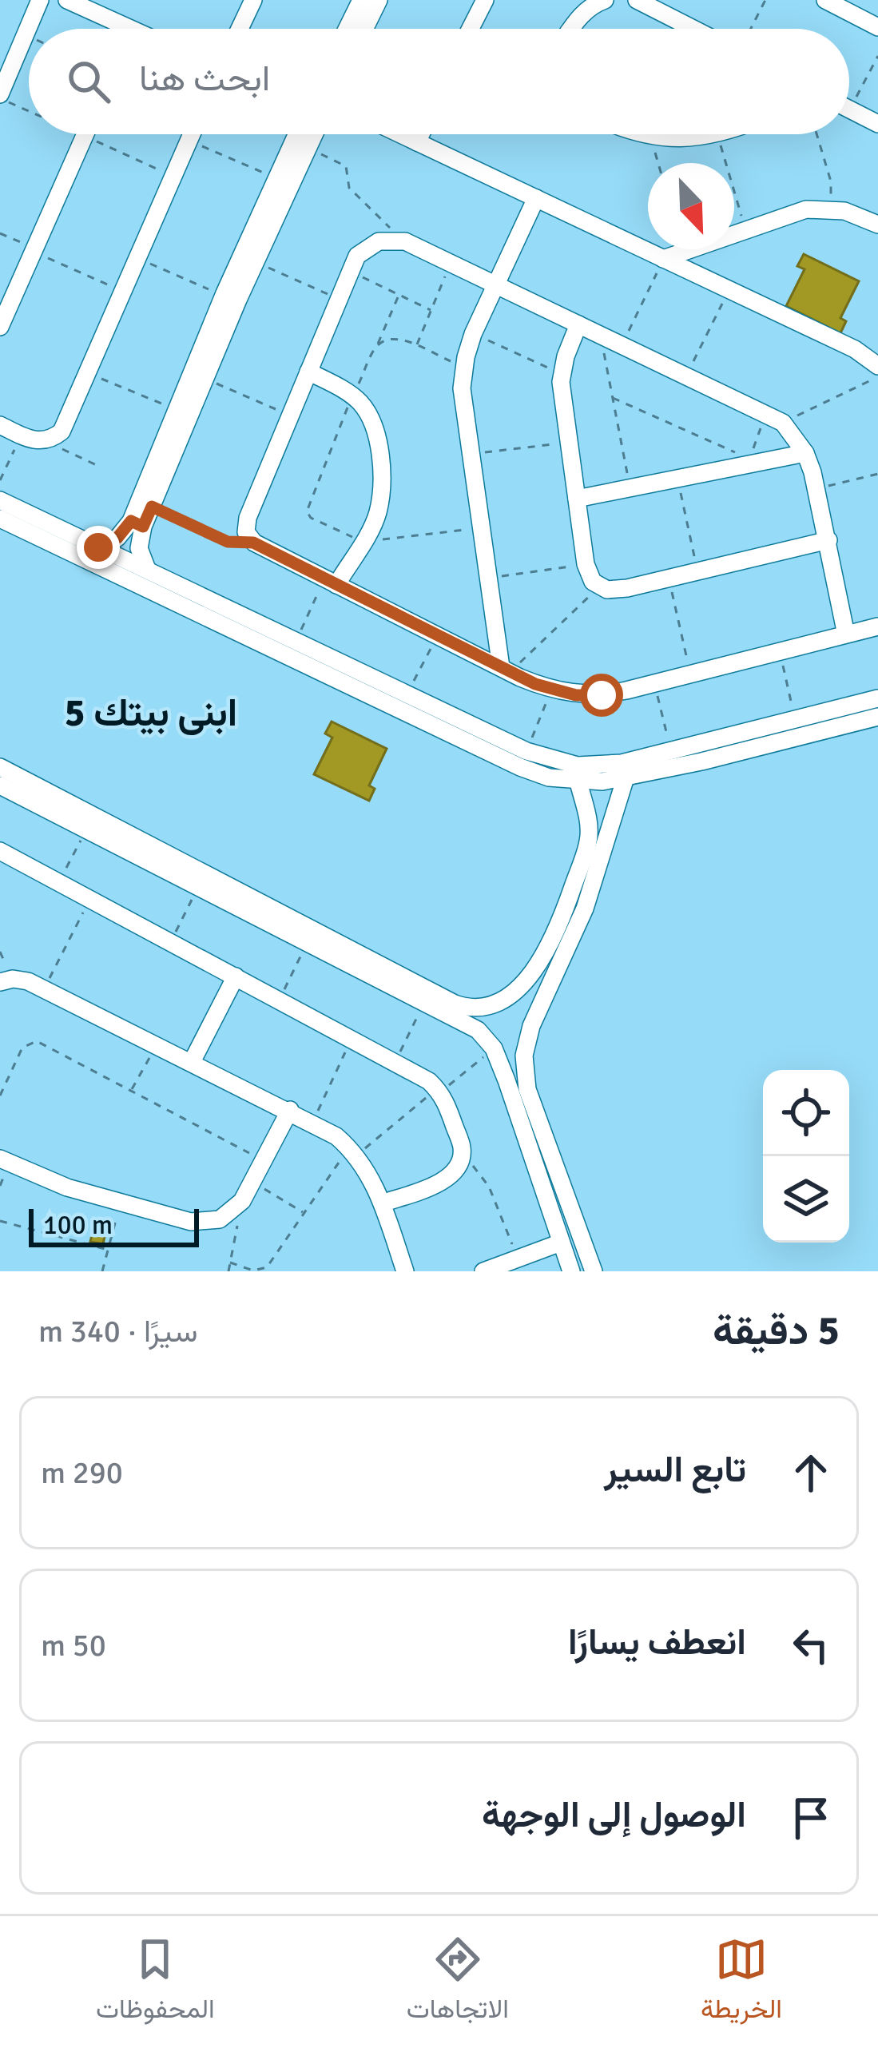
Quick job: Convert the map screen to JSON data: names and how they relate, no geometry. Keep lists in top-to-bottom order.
{
  "districts": ["ابنى بيتك 5"],
  "scale_bar": "100 m",
  "north": "bottom right",
  "page": {
    "search": "ابحث هنا",
    "scale": "100 m",
    "heading": ["5 دقيقة", "سيرًا · 340 m"],
    "list": [
      ["تابع السير", "290 m"],
      ["انعطف يسارًا", "50 m"],
      "الوصول إلى الوجهة"
    ],
    "nav": ["الخريطة", "الاتجاهات", "المحفوظات"]
  }
}
